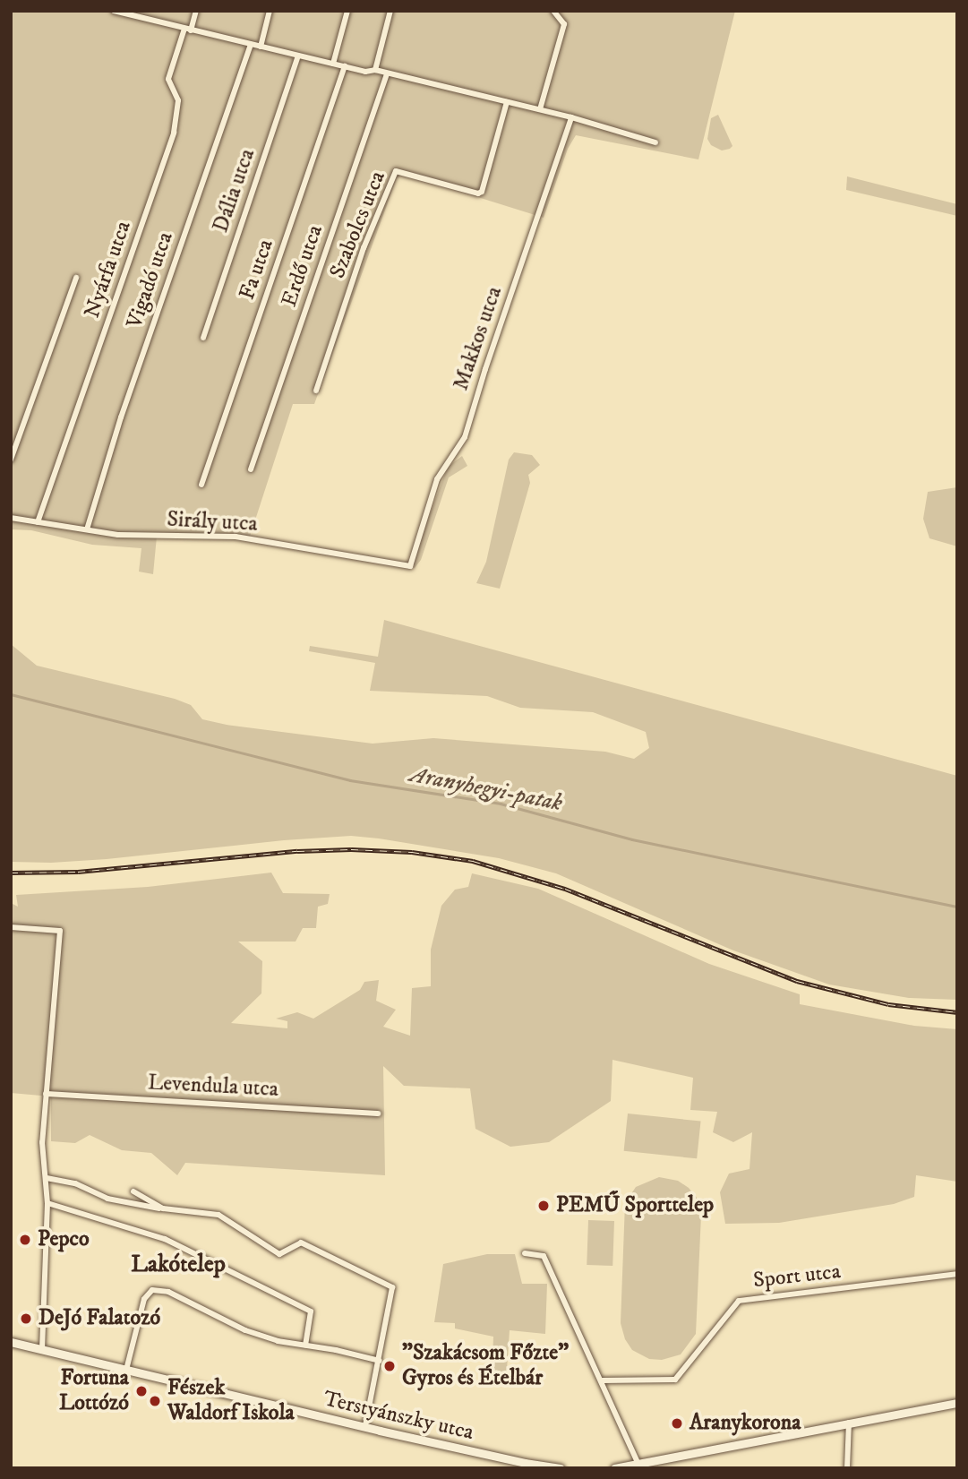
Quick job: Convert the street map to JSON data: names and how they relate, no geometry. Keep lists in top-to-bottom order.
{
  "streets": {
    "main road": ["Terstyánszky utca"],
    "street": [
      "Dália utca",
      "Szabolcs utca",
      "Erdő utca",
      "Nyárfa utca",
      "Fa utca",
      "Vigadó utca",
      "Makkos utca",
      "Sirály utca",
      "Levendula utca",
      "Sport utca"
    ]
  },
  "crossings": [
    ["Nyárfa utca", "Sirály utca"],
    ["Vigadó utca", "Sirály utca"],
    ["Makkos utca", "Sirály utca"]
  ],
  "districts": ["Lakótelep"],
  "water": ["Aranyhegyi-patak"],
  "places": [
    "PEMŰ Sporttelep",
    "Pepco",
    "DeJó Falatozó",
    "\"Szakácsom Főzte\" Gyros és Ételbár",
    "Fortuna Lottózó",
    "Fészek Waldorf Iskola",
    "Aranykorona"
  ]
}
